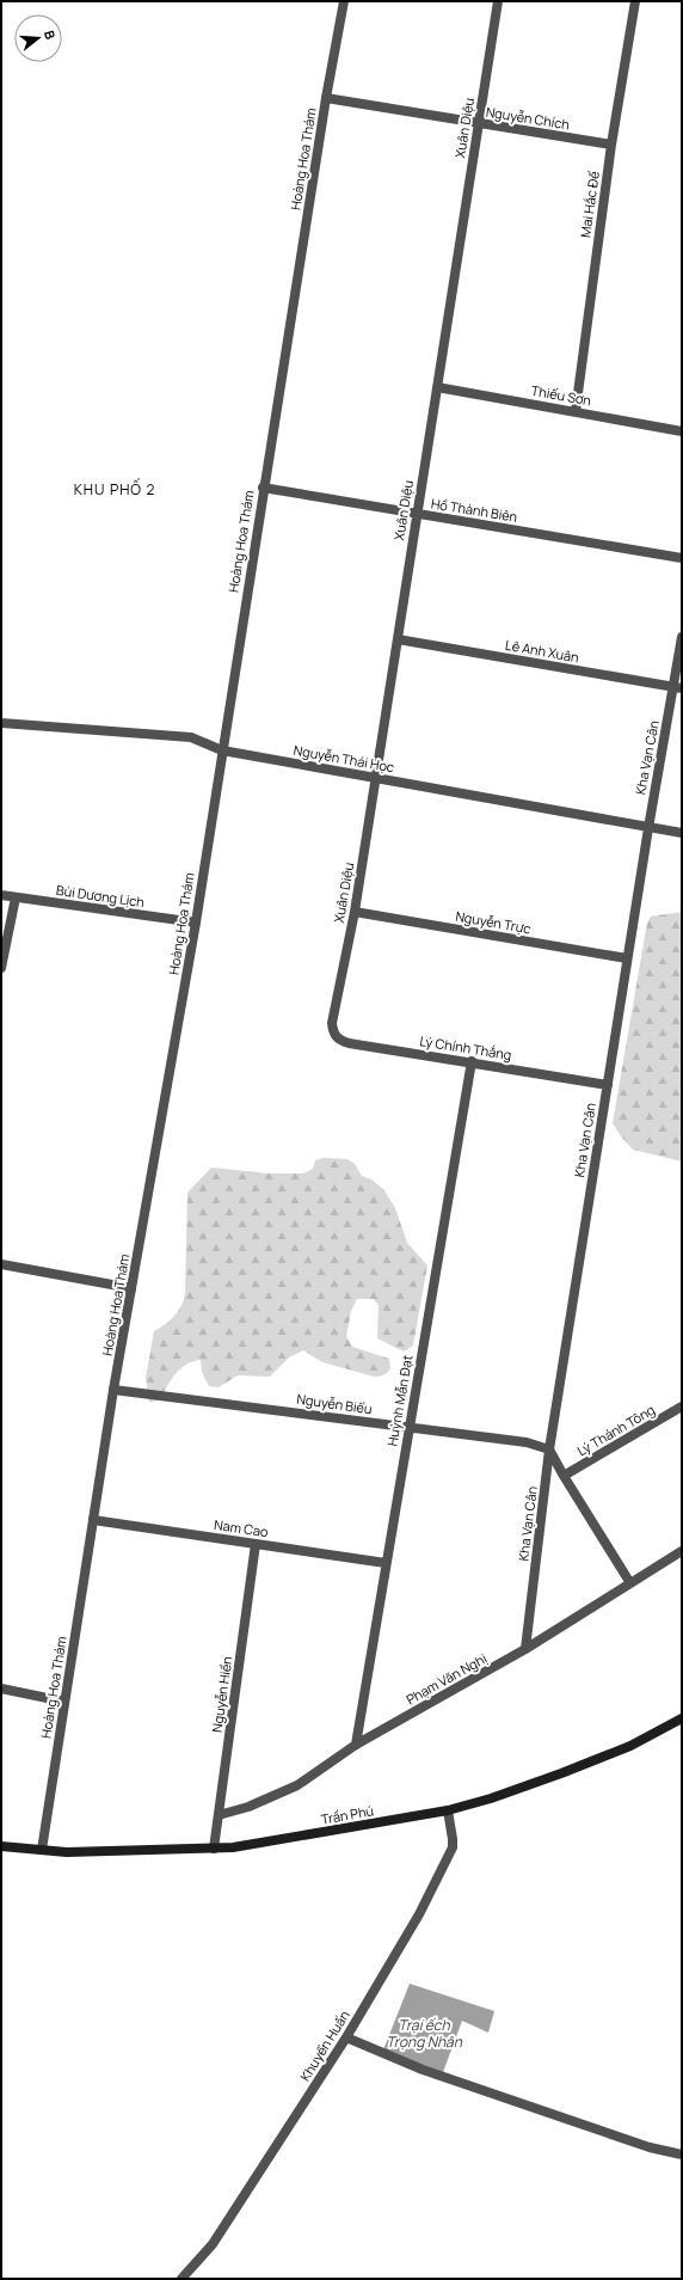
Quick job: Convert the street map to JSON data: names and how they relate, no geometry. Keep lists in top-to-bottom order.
{
  "streets": {
    "main road": ["Trần Phú"],
    "street": [
      "Nguyễn Chích",
      "Xuân Diệu",
      "Hoàng Hoa Thám",
      "Mai Hắc Đế",
      "Thiếu Sơn",
      "Hồ Thành Biên",
      "Lê Anh Xuân",
      "Kha Vạn Cân",
      "Nguyễn Thái Học",
      "Bùi Dương Lịch",
      "Nguyễn Trực",
      "Lý Chính Thắng",
      "Huỳnh Mẫn Đạt",
      "Nguyễn Biểu",
      "Lý Thánh Tông",
      "Nam Cao",
      "Phạm Văn Nghị",
      "Nguyễn Hiền",
      "Khuyển Huấn"
    ]
  },
  "crossings": [
    ["Nguyễn Chích", "Xuân Diệu"],
    ["Nguyễn Chích", "Hoàng Hoa Thám"],
    ["Nguyễn Chích", "Mai Hắc Đế"],
    ["Xuân Diệu", "Thiếu Sơn"],
    ["Xuân Diệu", "Hồ Thành Biên"],
    ["Xuân Diệu", "Lê Anh Xuân"],
    ["Xuân Diệu", "Nguyễn Thái Học"],
    ["Xuân Diệu", "Nguyễn Trực"],
    ["Xuân Diệu", "Lý Chính Thắng"],
    ["Hoàng Hoa Thám", "Hồ Thành Biên"],
    ["Hoàng Hoa Thám", "Nguyễn Thái Học"],
    ["Hoàng Hoa Thám", "Bùi Dương Lịch"],
    ["Hoàng Hoa Thám", "Nguyễn Biểu"],
    ["Hoàng Hoa Thám", "Nam Cao"],
    ["Hoàng Hoa Thám", "Trần Phú"],
    ["Mai Hắc Đế", "Thiếu Sơn"],
    ["Lê Anh Xuân", "Kha Vạn Cân"],
    ["Kha Vạn Cân", "Nguyễn Thái Học"],
    ["Kha Vạn Cân", "Nguyễn Trực"],
    ["Kha Vạn Cân", "Lý Chính Thắng"],
    ["Kha Vạn Cân", "Nguyễn Biểu"],
    ["Kha Vạn Cân", "Phạm Văn Nghị"],
    ["Lý Chính Thắng", "Huỳnh Mẫn Đạt"],
    ["Huỳnh Mẫn Đạt", "Nguyễn Biểu"],
    ["Huỳnh Mẫn Đạt", "Nam Cao"],
    ["Huỳnh Mẫn Đạt", "Phạm Văn Nghị"],
    ["Nam Cao", "Nguyễn Hiền"],
    ["Phạm Văn Nghị", "Nguyễn Hiền"],
    ["Nguyễn Hiền", "Trần Phú"],
    ["Trần Phú", "Khuyển Huấn"]
  ],
  "districts": ["KHU PHỐ 2"],
  "water": ["Trại ếch Trọng Nhân"],
  "north": "right"
}
